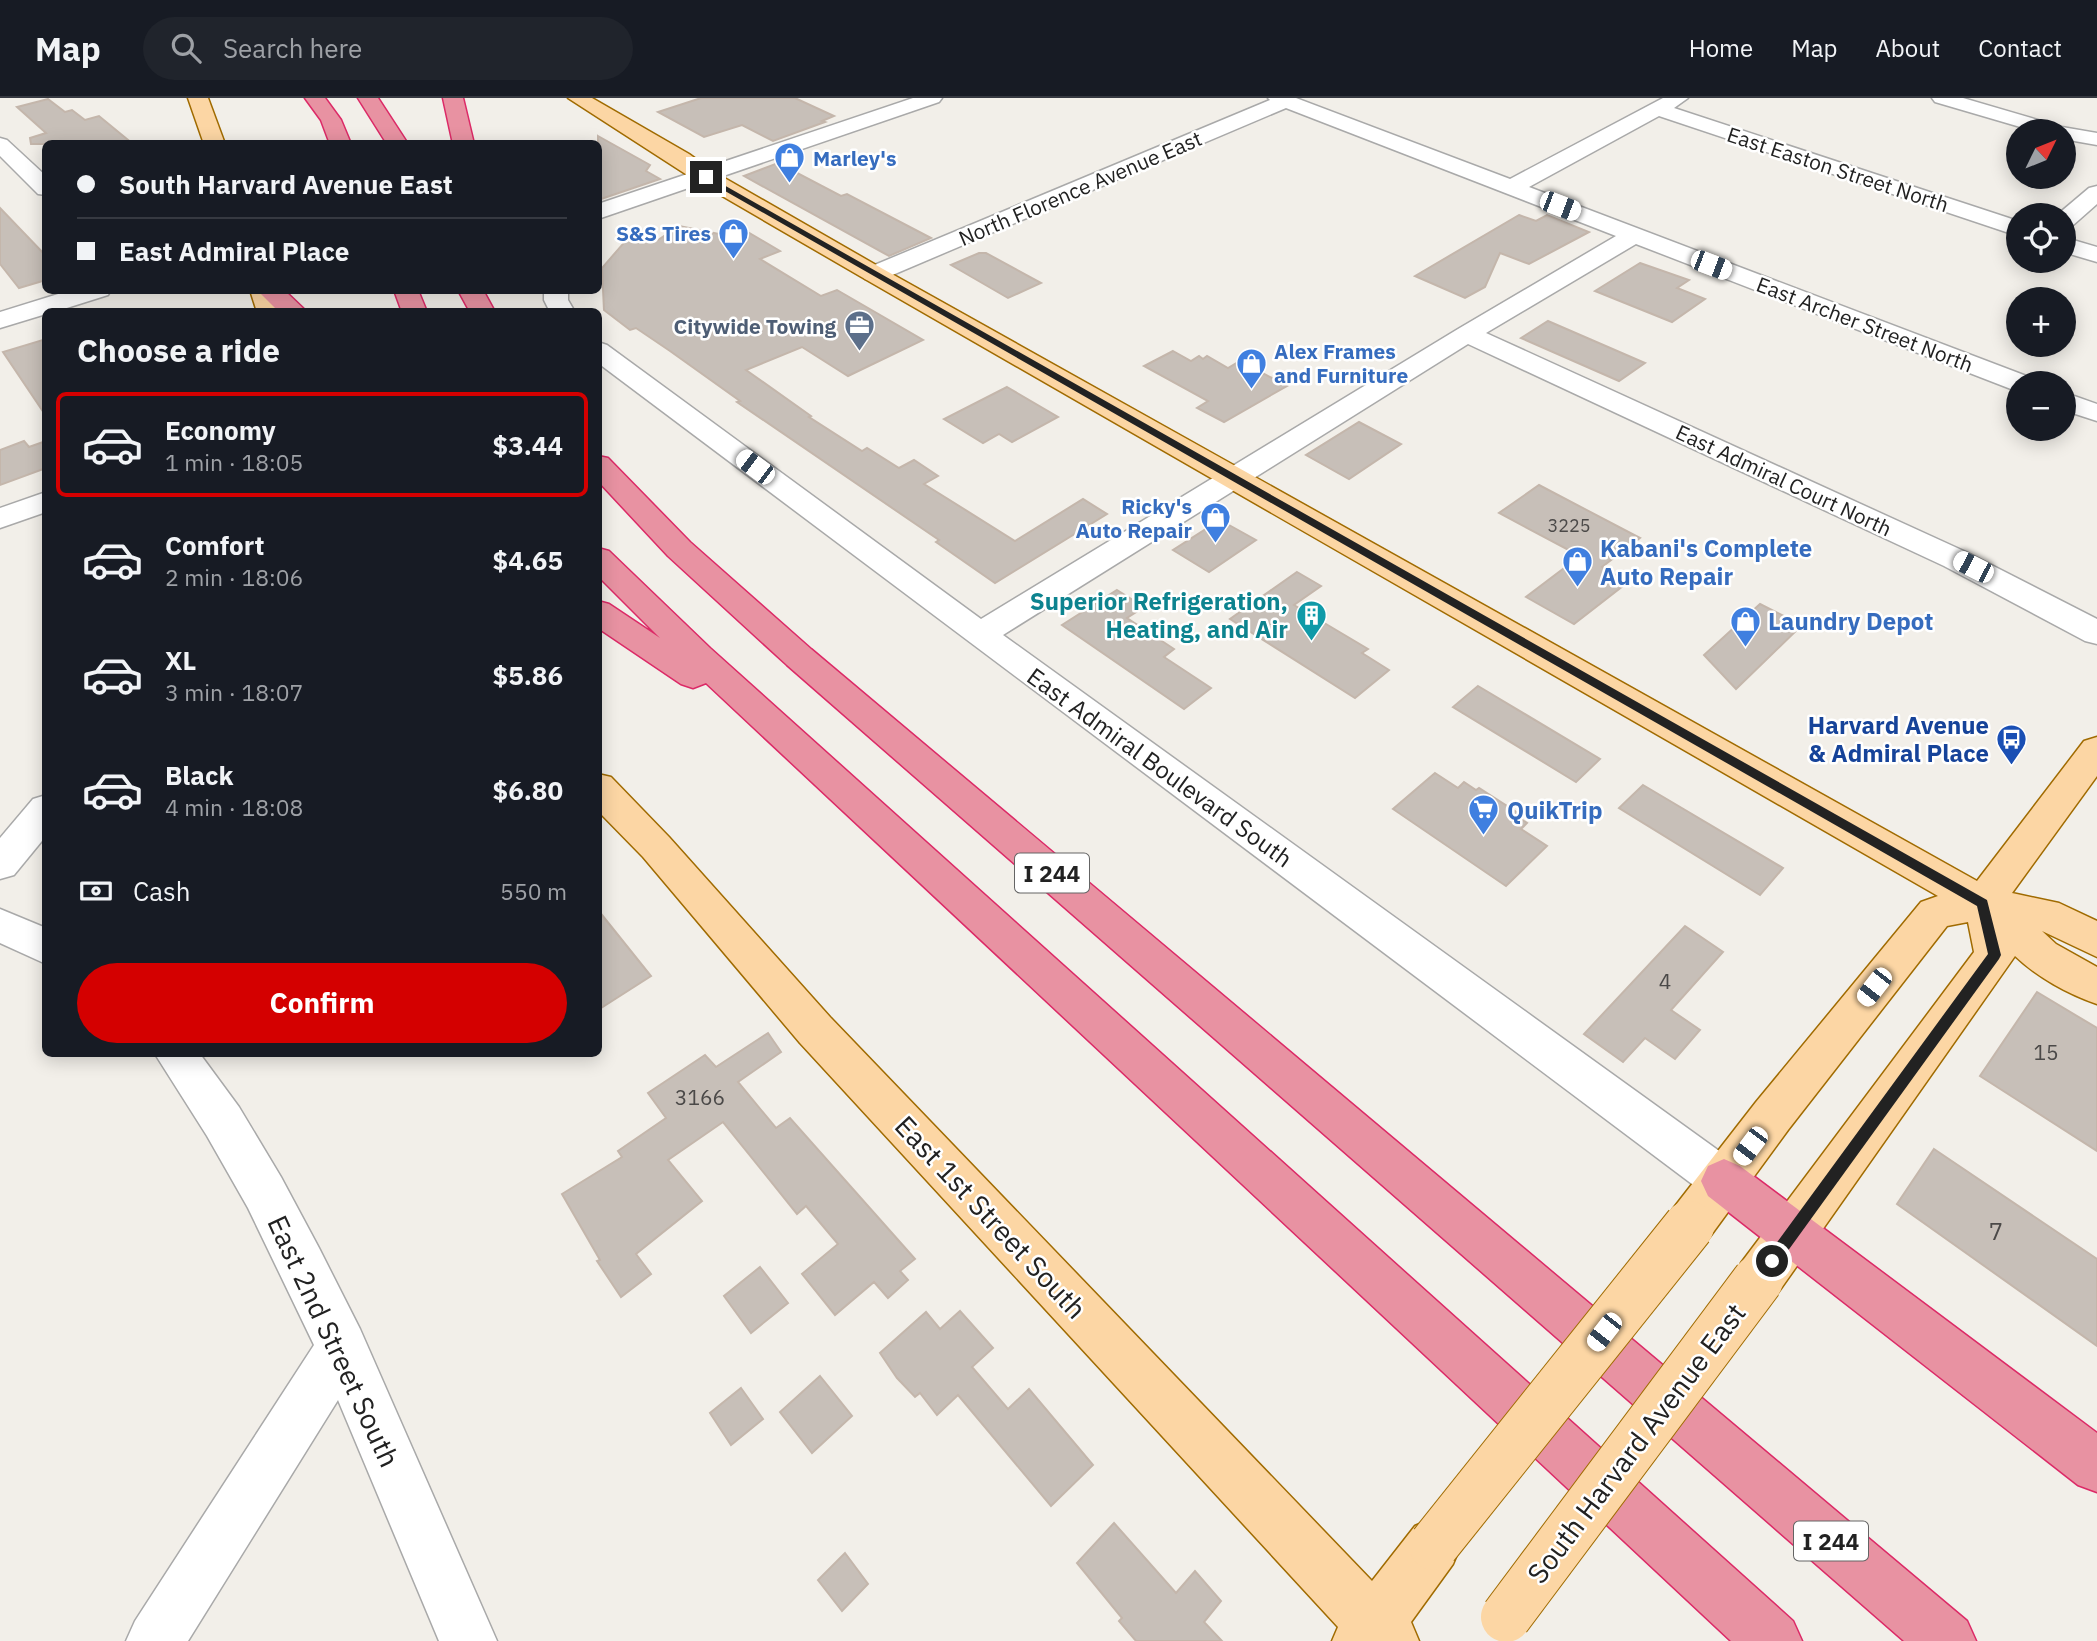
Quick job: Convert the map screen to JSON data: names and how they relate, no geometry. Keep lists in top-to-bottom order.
{
  "streets": {
    "highway": ["I 244"],
    "main road": ["East 1st Street South", "South Harvard Avenue East"],
    "street": [
      "East Easton Street North",
      "North Florence Avenue East",
      "East Archer Street North",
      "East Admiral Court North",
      "East Admiral Boulevard South",
      "East 2nd Street South"
    ]
  },
  "crossings": [
    ["North Florence Avenue East", "East Archer Street North"]
  ],
  "places": {
    "shop": [
      "Marley's",
      "S&S Tires",
      "Alex Frames and Furniture",
      "Ricky's Auto Repair",
      "Kabani's Complete Auto Repair",
      "Laundry Depot"
    ],
    "office": ["Citywide Towing"],
    "building": ["Superior Refrigeration, Heating, and Air"],
    "bus stop": ["Harvard Avenue & Admiral Place"],
    "supermarket": ["QuikTrip"]
  },
  "house_numbers": [
    "3225",
    "4",
    "15",
    "3166",
    "7"
  ],
  "north": "top right",
  "page": {
    "header": "Map",
    "search": "Search here",
    "nav": [
      "Home",
      "Map",
      "About",
      "Contact"
    ],
    "map_buttons": ["+", "−"],
    "banner": ["South Harvard Avenue East", "East Admiral Place"],
    "heading": "Choose a ride",
    "list": [
      {
        "name": "Economy",
        "note": "1 min · 18:05",
        "value": "$3.44"
      },
      {
        "name": "Comfort",
        "note": "2 min · 18:06",
        "value": "$4.65"
      },
      {
        "name": "XL",
        "note": "3 min · 18:07",
        "value": "$5.86"
      },
      {
        "name": "Black",
        "note": "4 min · 18:08",
        "value": "$6.80"
      }
    ],
    "pay": ["Cash", "550 m"],
    "buttons": "Confirm"
  }
}
